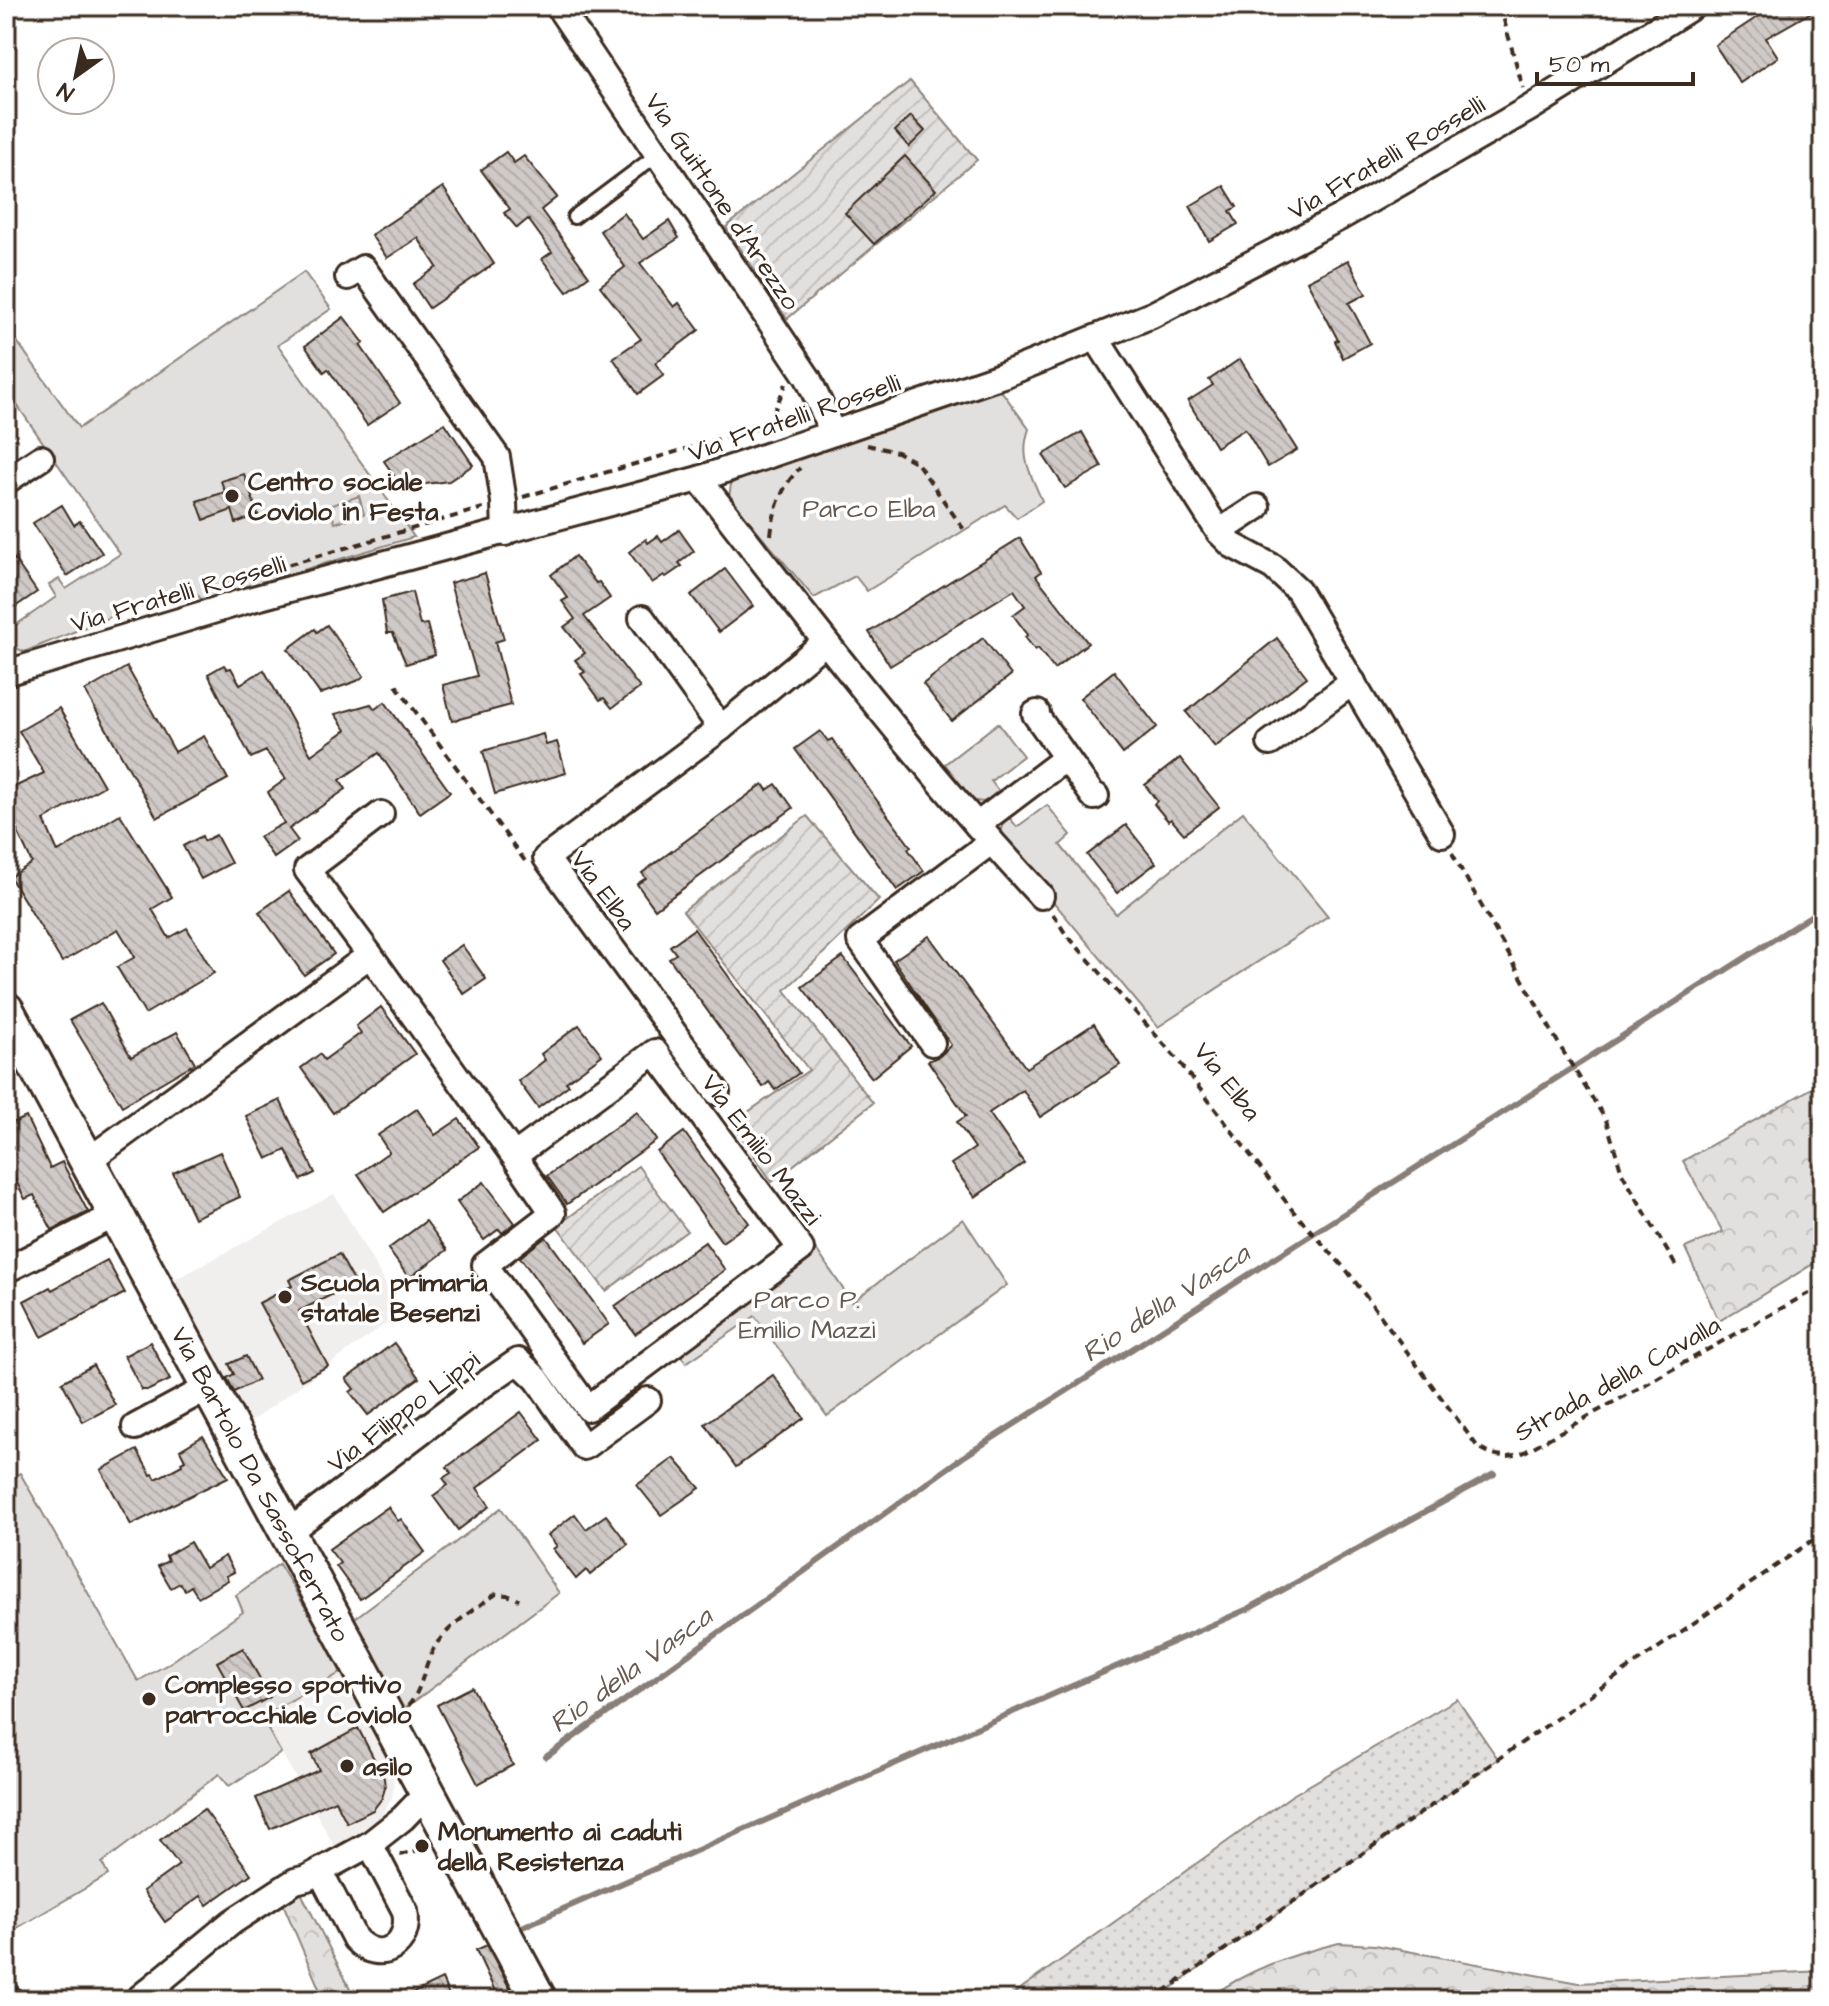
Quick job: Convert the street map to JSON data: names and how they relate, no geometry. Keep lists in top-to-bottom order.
{
  "streets": {
    "street": [
      "Via Fratelli Rosselli",
      "Via Guittone d'Arezzo",
      "Via Elba",
      "Via Emilio Mazzi",
      "Via Filippo Lippi",
      "Via Bartolo Da Sassoferrato"
    ],
    "path": ["Strada della Cavalla"]
  },
  "crossings": [
    ["Via Fratelli Rosselli", "Via Guittone d'Arezzo"],
    ["Via Elba", "Strada della Cavalla"],
    ["Via Filippo Lippi", "Via Bartolo Da Sassoferrato"]
  ],
  "water": ["Rio della Vasca"],
  "parks": ["Parco Elba", "Parco P. Emilio Mazzi"],
  "places": [
    "Centro sociale Coviolo in Festa",
    "Scuola primaria statale Besenzi",
    "Complesso sportivo parrocchiale Coviolo",
    "asilo",
    "Monumento ai caduti della Resistenza"
  ],
  "scale_bar": "50 m",
  "north": "bottom left"
}
